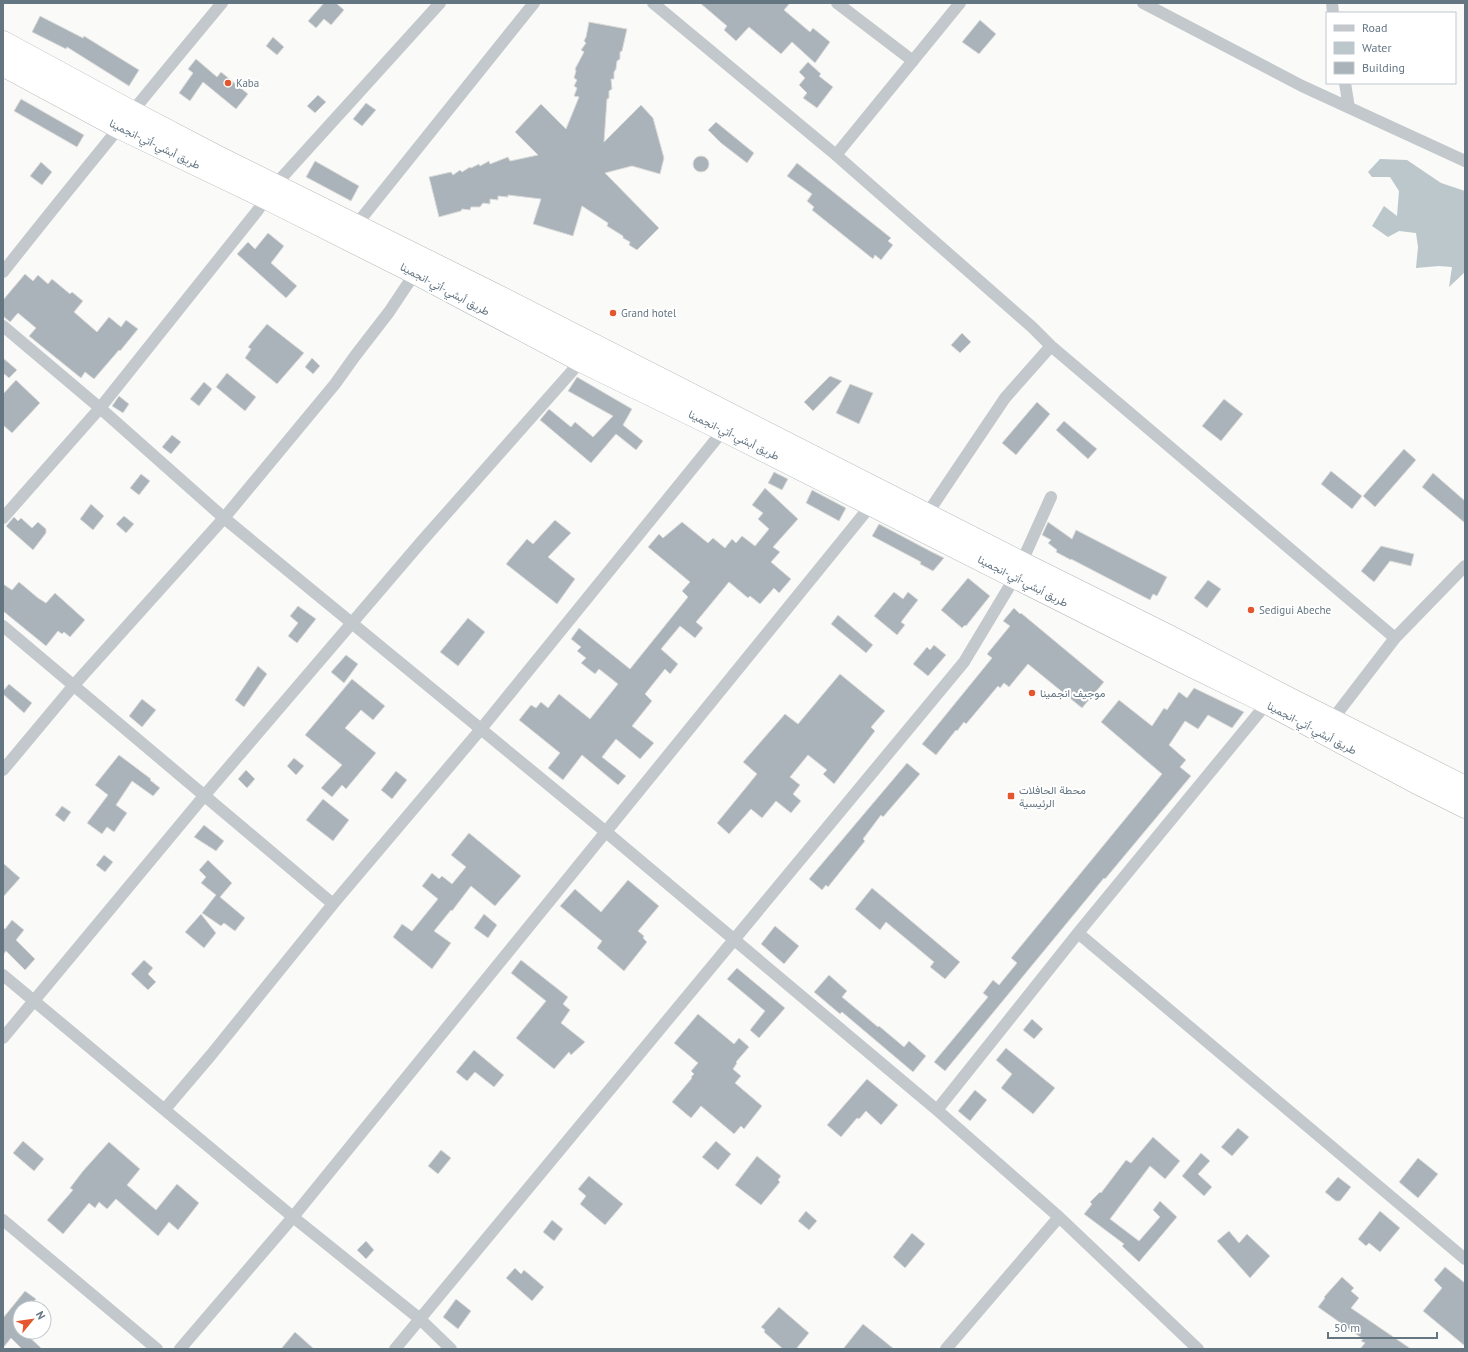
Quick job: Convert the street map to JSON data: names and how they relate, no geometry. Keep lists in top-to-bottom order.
{
  "streets": {
    "highway": ["طريق أبشي-أتي-انجمينا"]
  },
  "places": {
    "other": [
      "Kaba",
      "Grand hotel",
      "Sedigui Abeche",
      "موجيف انجمينا"
    ],
    "transit": ["محطة الحافلات الرئيسية"]
  },
  "legend": ["Road", "Water", "Building"],
  "scale_bar": "50 m",
  "north": "top right"
}
